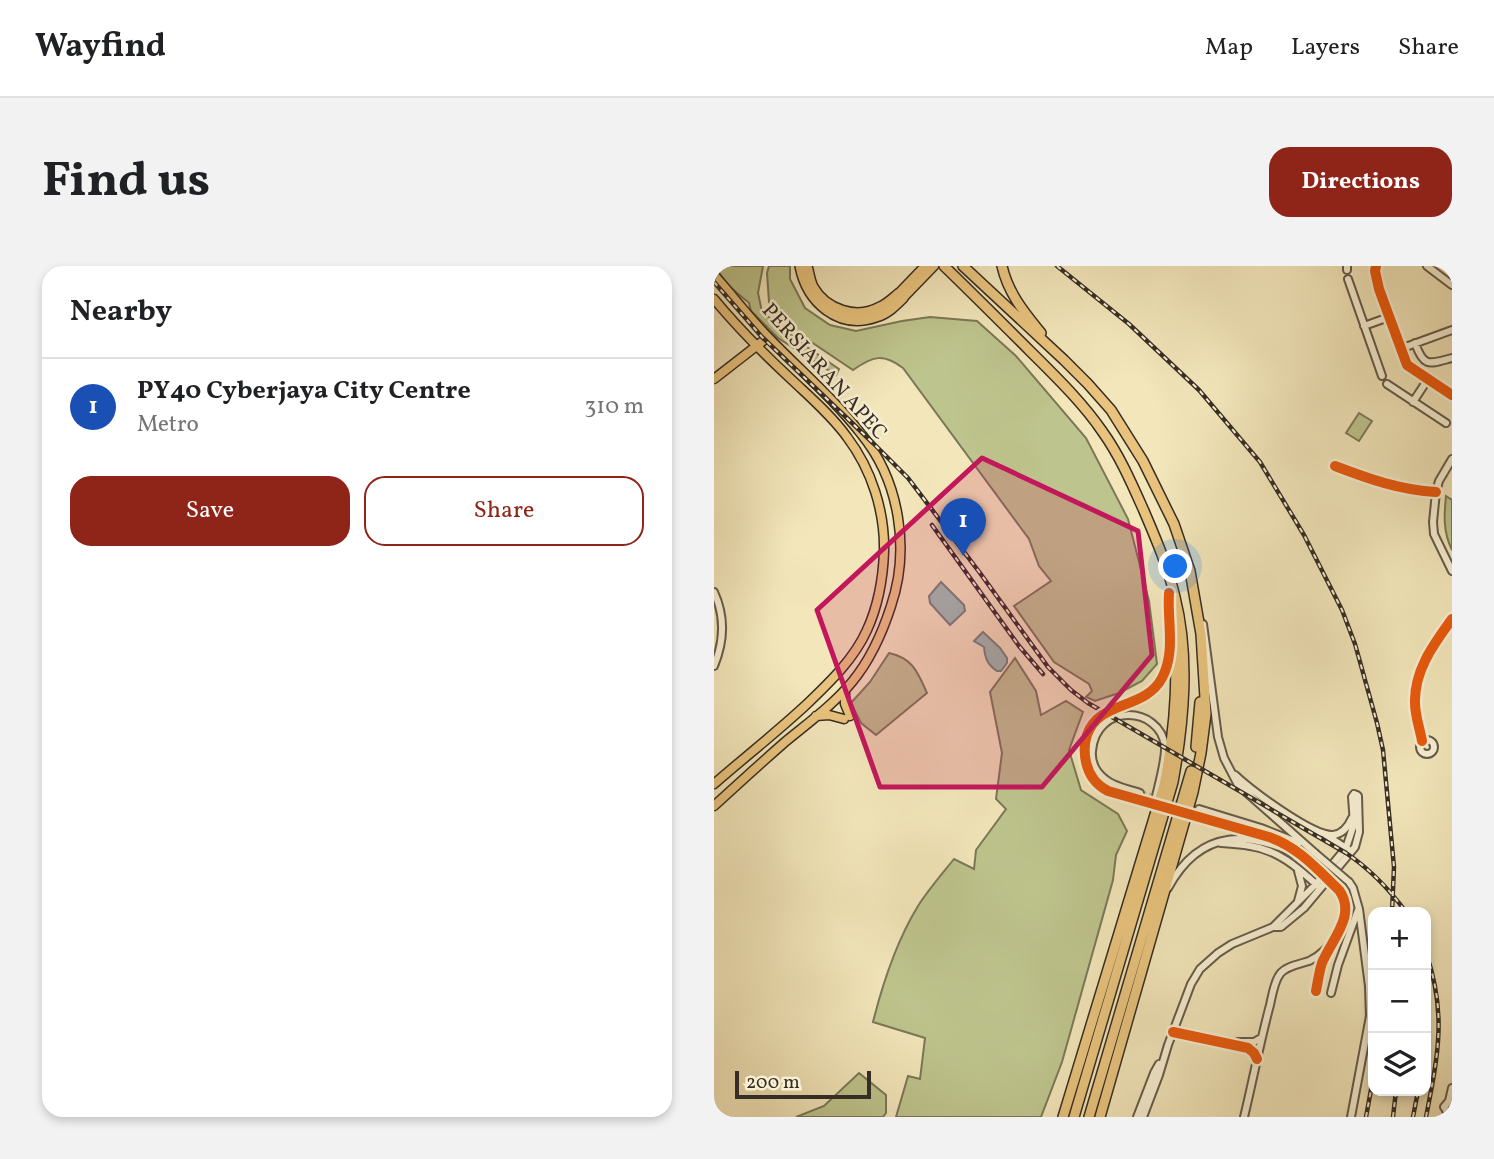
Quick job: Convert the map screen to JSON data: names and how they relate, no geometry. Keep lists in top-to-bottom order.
{
  "streets": {
    "main road": ["PERSIARAN APEC"]
  },
  "scale_bar": "200 m",
  "page": {
    "header": "Wayfind",
    "nav": ["Map", "Layers", "Share"],
    "buttons": [
      "Directions",
      ["Save", "Share"]
    ],
    "title": "Find us",
    "heading": "Nearby",
    "list": [
      {
        "mark": "1",
        "name": "PY40 Cyberjaya City Centre",
        "note": "Metro",
        "value": "310 m"
      }
    ],
    "pins": "1",
    "map_buttons": ["+", "−"],
    "scale": "200 m"
  }
}
